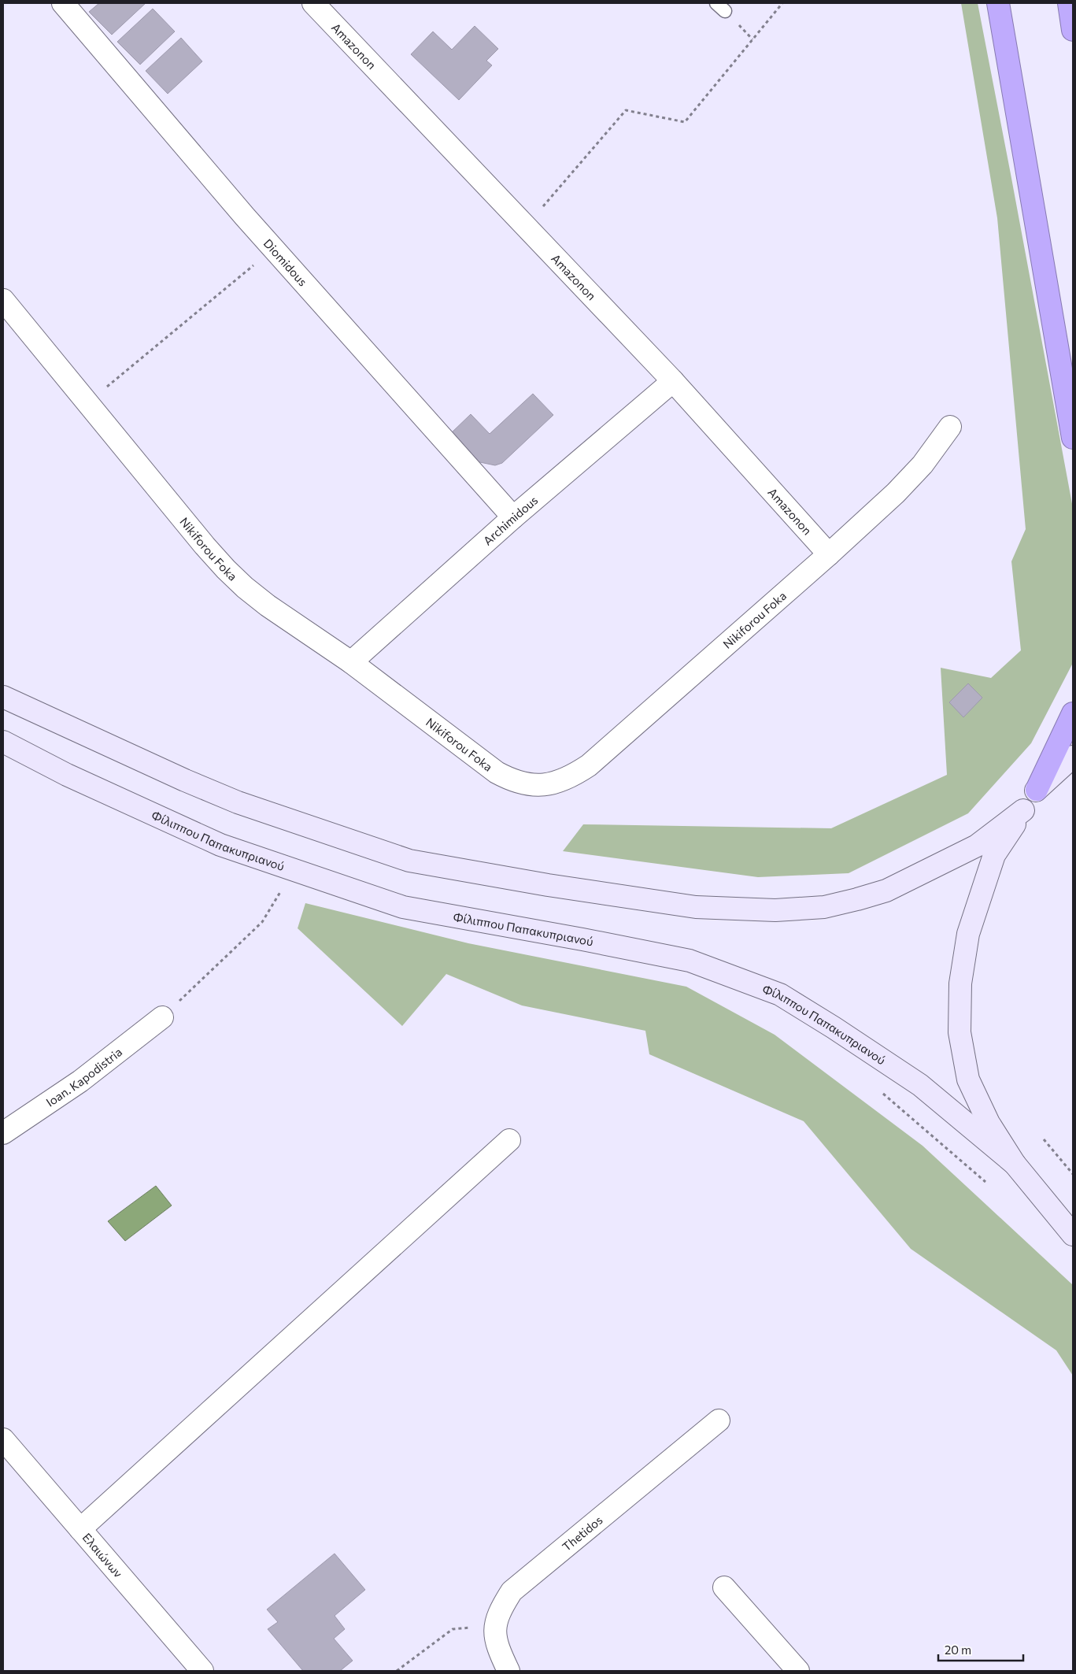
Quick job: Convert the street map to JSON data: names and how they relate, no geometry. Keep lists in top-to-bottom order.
{
  "streets": {
    "main road": ["Φίλιππου Παπακυπριανού"],
    "street": [
      "Amazonon",
      "Diomidous",
      "Archimidous",
      "Nikiforou Foka",
      "Ioan. Kapodistria",
      "Thetidos",
      "Ελαιώνων"
    ]
  },
  "crossings": [
    ["Amazonon", "Archimidous"],
    ["Amazonon", "Nikiforou Foka"],
    ["Diomidous", "Archimidous"],
    ["Archimidous", "Nikiforou Foka"]
  ],
  "scale_bar": "20 m"
}
